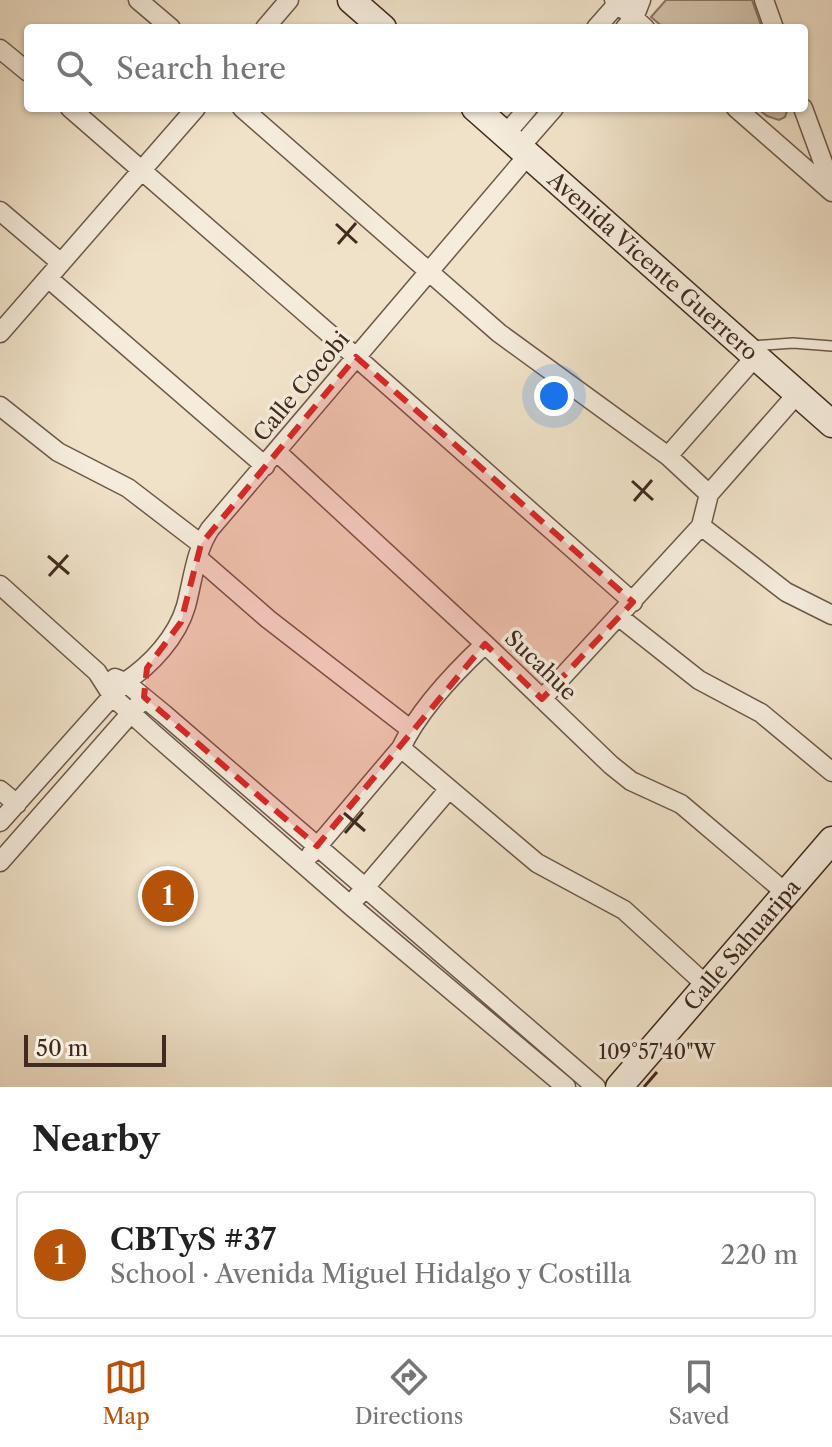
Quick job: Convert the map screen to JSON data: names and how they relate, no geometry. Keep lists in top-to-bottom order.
{
  "streets": {
    "main road": ["Avenida Vicente Guerrero", "Calle Sahuaripa"],
    "street": ["Calle Cocobi", "Sucahue"]
  },
  "crossings": [
    ["Avenida Vicente Guerrero", "Calle Cocobi"],
    ["Calle Cocobi", "Sucahue"],
    ["Sucahue", "Calle Sahuaripa"]
  ],
  "scale_bar": "50 m",
  "page": {
    "search": "Search here",
    "pins": "1",
    "scale": "50 m",
    "heading": "Nearby",
    "list": [
      {
        "mark": "1",
        "name": "CBTyS #37",
        "note": "School · Avenida Miguel Hidalgo y Costilla",
        "value": "220 m"
      }
    ],
    "nav": ["Map", "Directions", "Saved"]
  },
  "coordinates": ["109°57'40\"W"]
}
